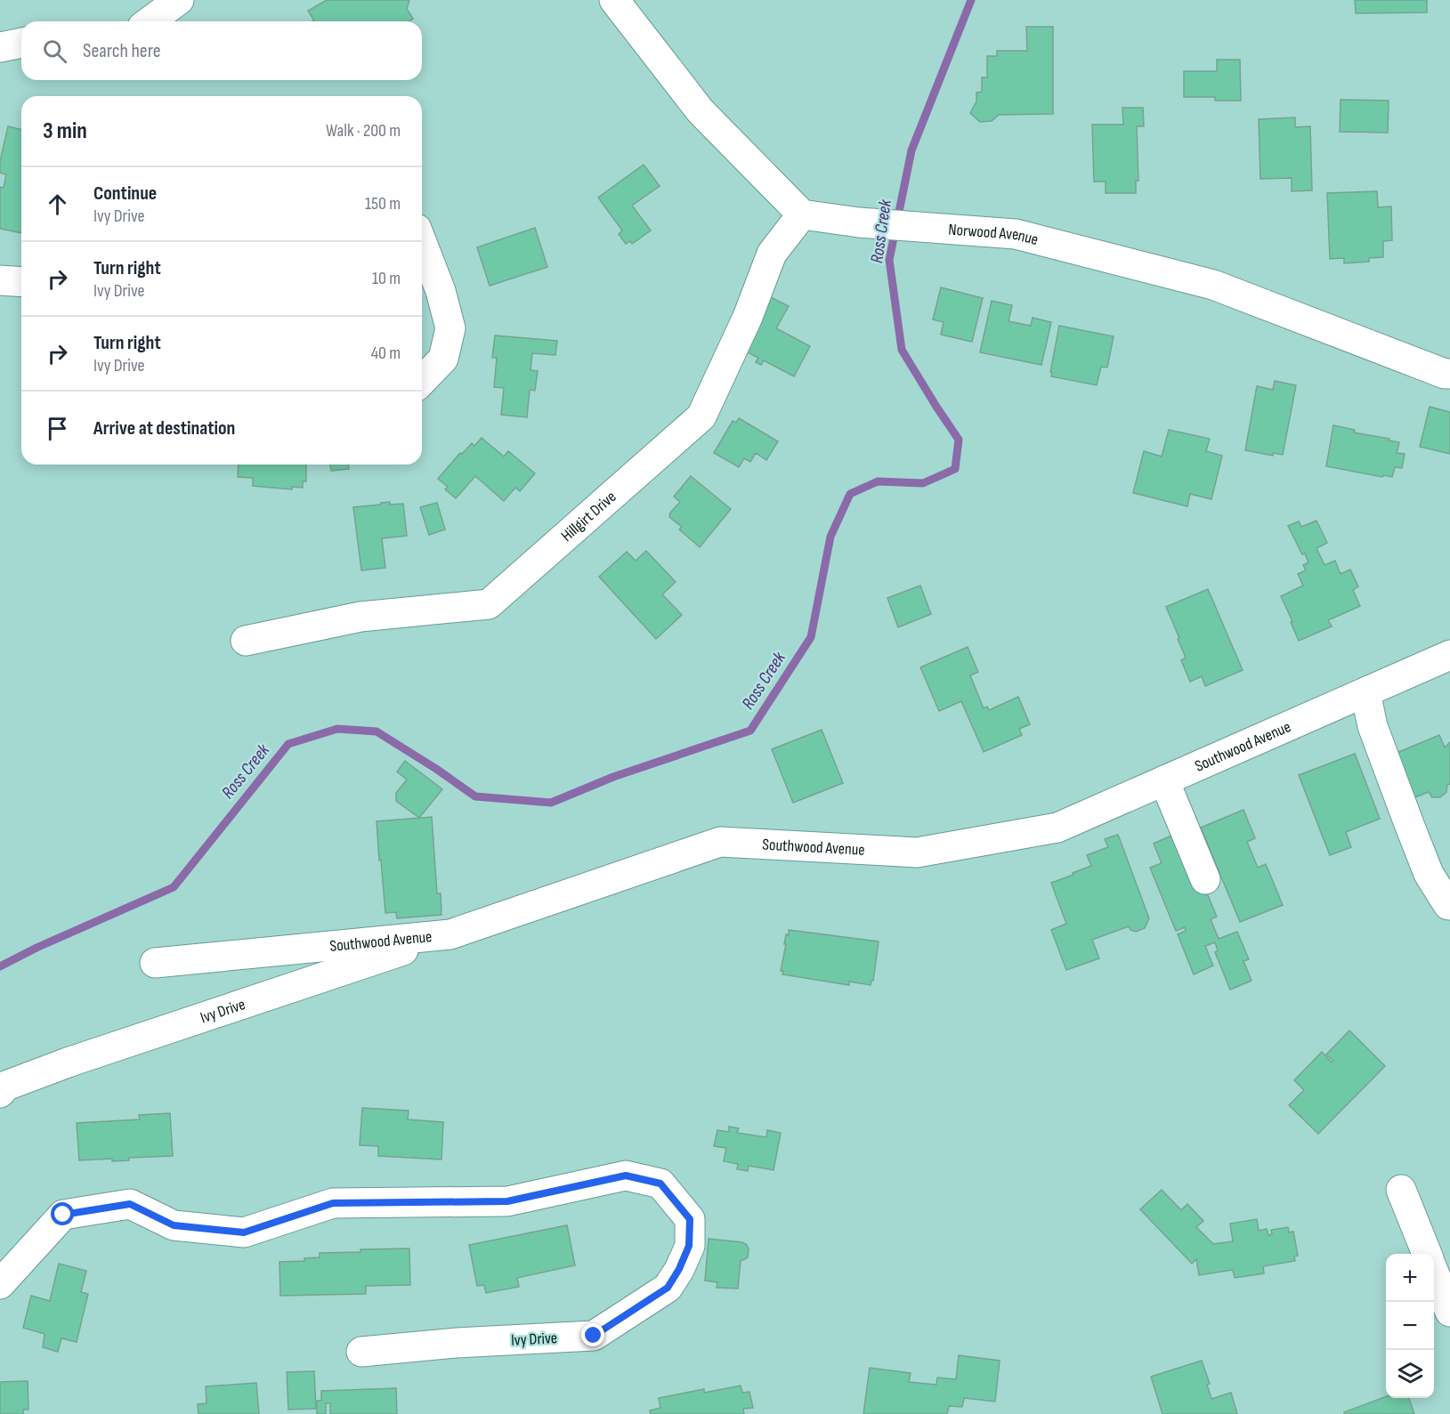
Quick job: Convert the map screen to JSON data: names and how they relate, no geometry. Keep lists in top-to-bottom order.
{
  "streets": {
    "street": [
      "Norwood Avenue",
      "Hillgirt Drive",
      "Southwood Avenue",
      "Ivy Drive"
    ]
  },
  "crossings": [
    ["Norwood Avenue", "Hillgirt Drive"],
    ["Southwood Avenue", "Ivy Drive"]
  ],
  "water": ["Ross Creek"],
  "page": {
    "search": "Search here",
    "heading": ["3 min", "Walk · 200 m"],
    "list": [
      ["Continue", "Ivy Drive", "150 m"],
      ["Turn right", "Ivy Drive", "10 m"],
      ["Turn right", "Ivy Drive", "40 m"],
      "Arrive at destination"
    ],
    "map_buttons": ["+", "−"]
  }
}
